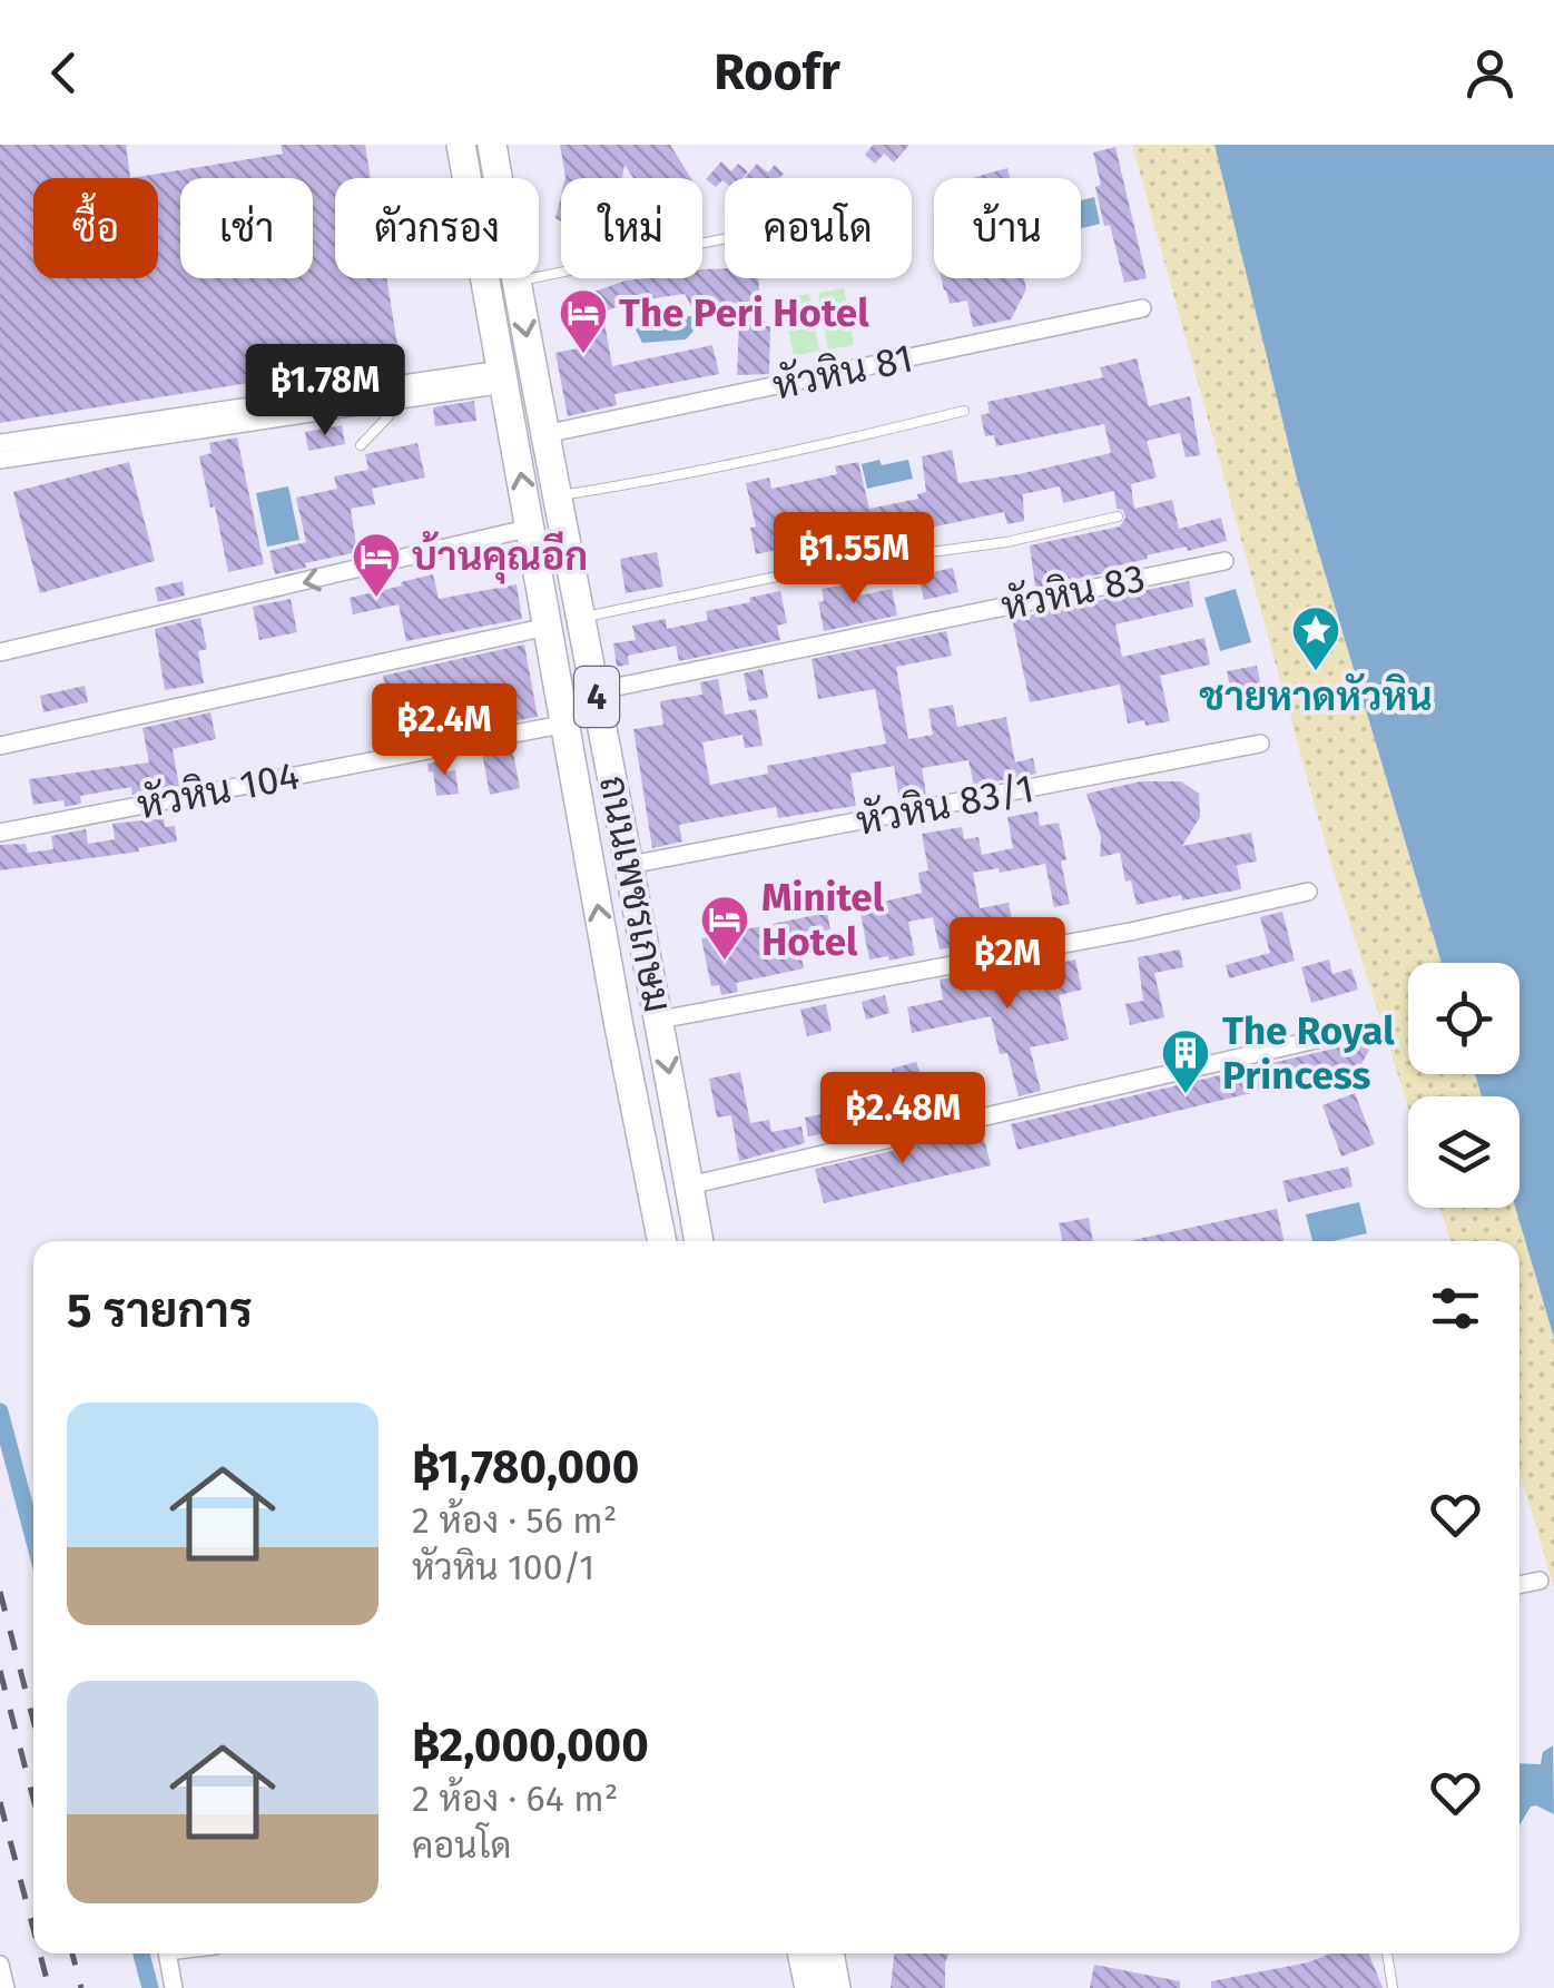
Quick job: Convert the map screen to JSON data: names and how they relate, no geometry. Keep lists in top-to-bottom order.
{
  "streets": {
    "main road": ["4", "ถนนเพชรเกษม"],
    "street": [
      "หัวหิน 81",
      "หัวหิน 83",
      "หัวหิน 104",
      "หัวหิน 83/1"
    ]
  },
  "crossings": [
    ["หัวหิน 81", "ถนนเพชรเกษม"],
    ["หัวหิน 83", "ถนนเพชรเกษม"],
    ["หัวหิน 104", "ถนนเพชรเกษม"],
    ["หัวหิน 83/1", "ถนนเพชรเกษม"]
  ],
  "places": {
    "hotel": ["The Peri Hotel", "บ้านคุณอีก", "Minitel Hotel"],
    "place": ["ชายหาดหัวหิน"],
    "building": ["The Royal Princess"]
  },
  "page": {
    "header": "Roofr",
    "chip": [
      "ซื้อ",
      "เช่า",
      "ตัวกรอง",
      "ใหม่",
      "คอนโด",
      "บ้าน"
    ],
    "price": [
      "฿1.78M",
      "฿1.55M",
      "฿2.4M",
      "฿2M",
      "฿2.48M"
    ],
    "heading": "5 รายการ",
    "list": [
      {
        "name": "฿1,780,000",
        "note": "2 ห้อง · 56 m² · หัวหิน 100/1"
      },
      {
        "name": "฿2,000,000",
        "note": "2 ห้อง · 64 m² · คอนโด"
      }
    ]
  }
}
